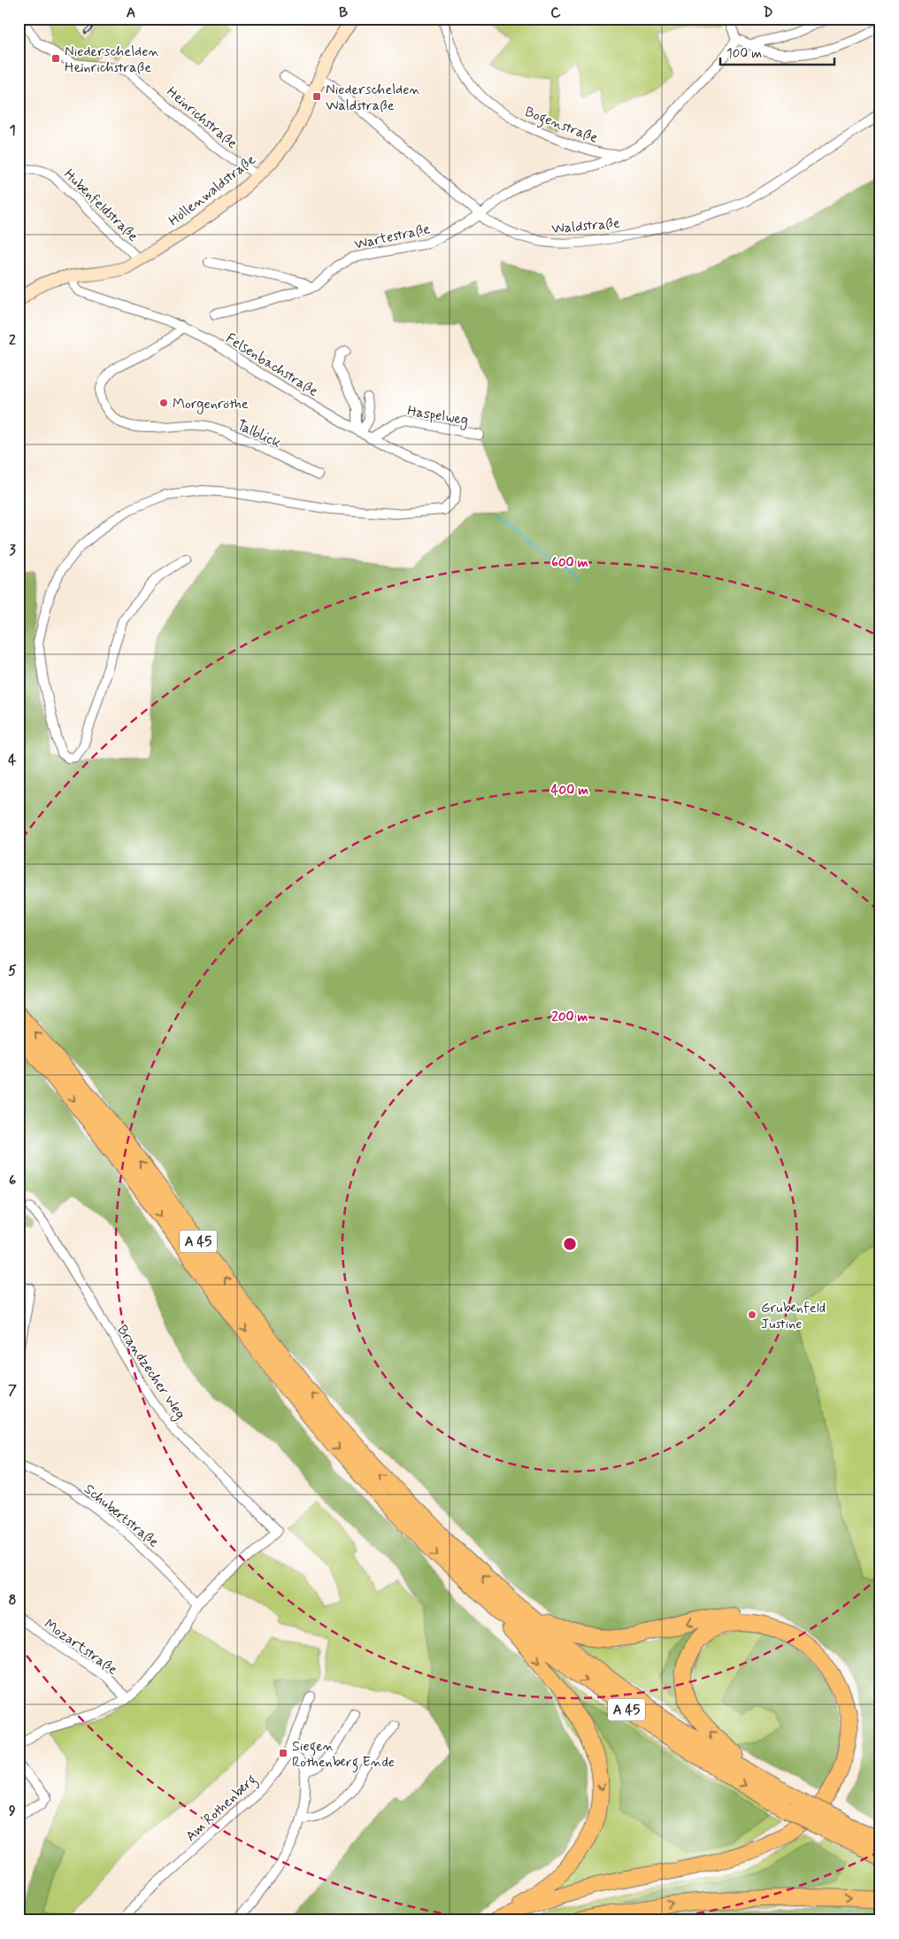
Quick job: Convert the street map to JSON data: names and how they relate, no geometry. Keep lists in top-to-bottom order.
{
  "streets": {
    "highway": ["A 45"],
    "street": [
      "Heinrichstraße",
      "Bogenstraße",
      "Höllenwaldstraße",
      "Hubenfeldstraße",
      "Waldstraße",
      "Wartestraße",
      "Felsenbachstraße",
      "Haspelweg",
      "Talblick",
      "Brandzecher Weg",
      "Schubertstraße",
      "Mozartstraße",
      "Am Rothenberg"
    ]
  },
  "crossings": [
    ["Heinrichstraße", "Höllenwaldstraße"],
    ["Bogenstraße", "Wartestraße"],
    ["Höllenwaldstraße", "Hubenfeldstraße"],
    ["Höllenwaldstraße", "Waldstraße"],
    ["Höllenwaldstraße", "Felsenbachstraße"],
    ["Waldstraße", "Wartestraße"],
    ["Felsenbachstraße", "Haspelweg"],
    ["Felsenbachstraße", "Talblick"],
    ["Brandzecher Weg", "Schubertstraße"]
  ],
  "places": {
    "transit": ["Niederschelden Heinrichstraße", "Niederschelden Waldstraße", "Siegen Rothenberg Ende"],
    "other": ["Morgenröthe", "Grubenfeld Justine"]
  },
  "scale_bar": "100 m",
  "grid": {
    "columns": [
      "A",
      "B",
      "C",
      "D"
    ],
    "rows": [
      "1",
      "2",
      "3",
      "4",
      "5",
      "6",
      "7",
      "8",
      "9"
    ]
  },
  "rings": ["600 m", "400 m", "200 m"]
}
